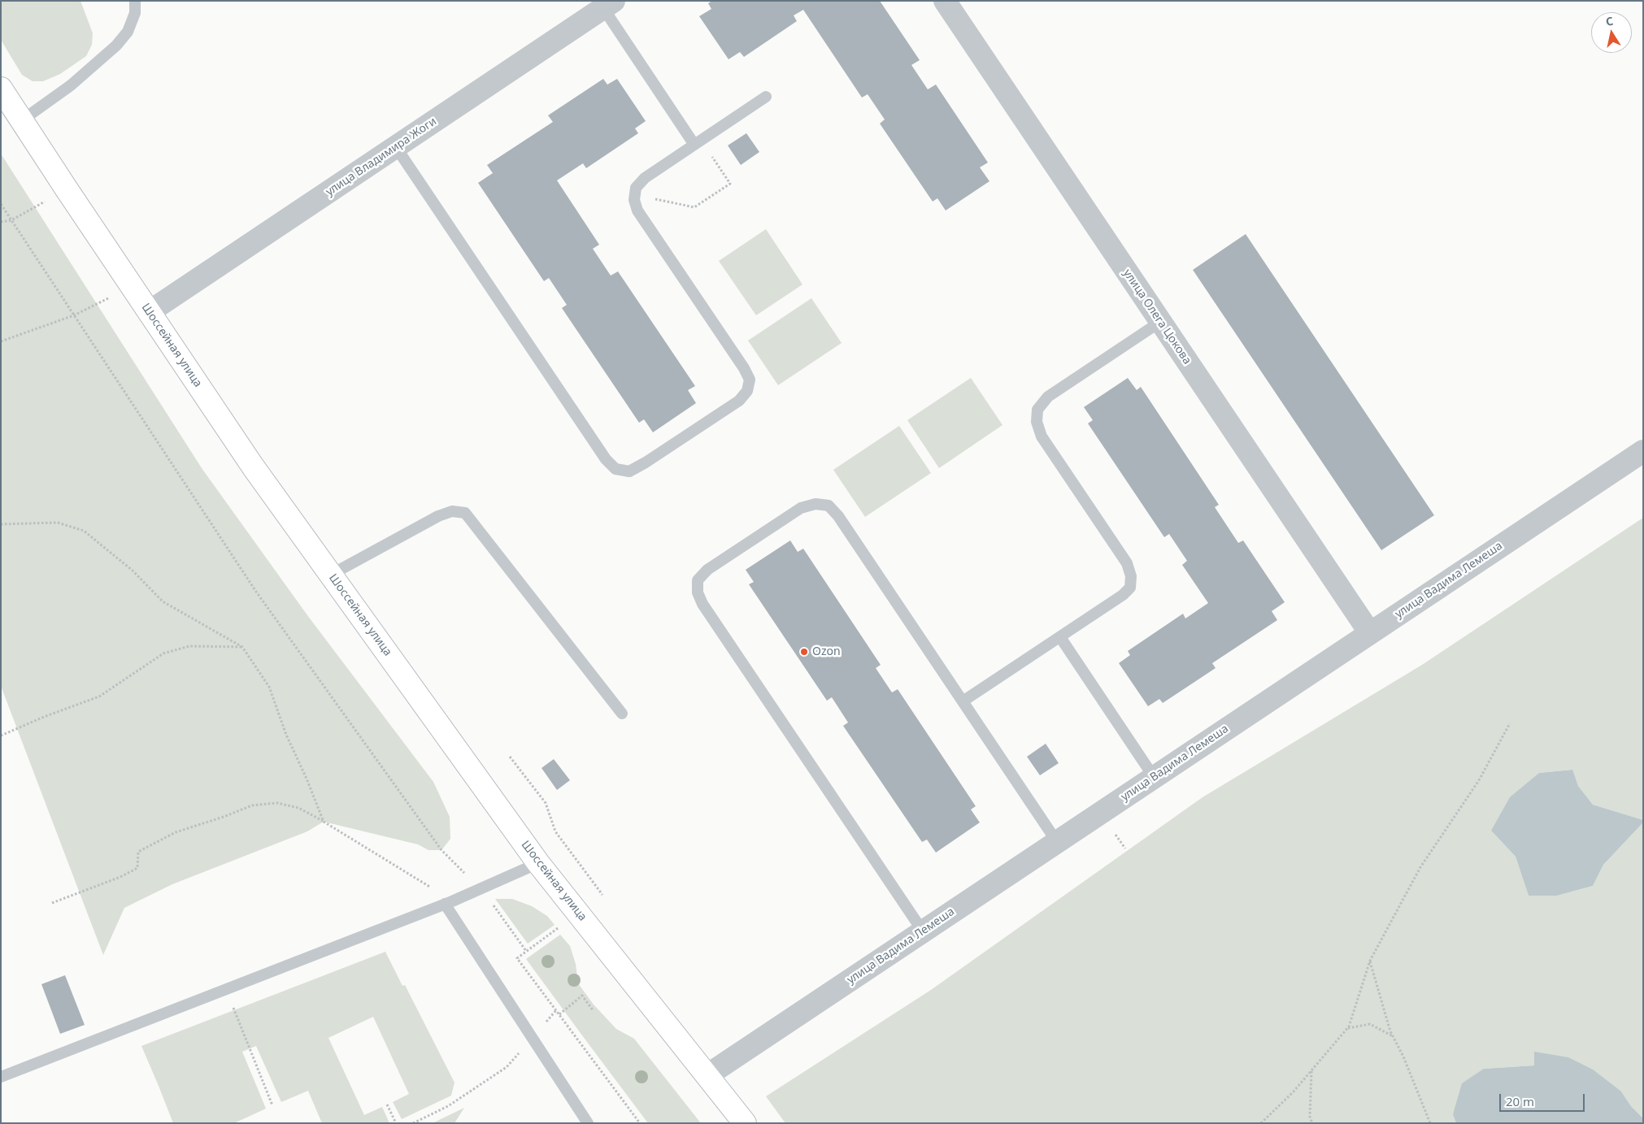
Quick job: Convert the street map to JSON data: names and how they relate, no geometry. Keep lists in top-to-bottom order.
{
  "streets": {
    "main road": ["Шоссейная улица"],
    "street": ["улица Владимира Жоги", "улица Олега Цокова", "улица Вадима Лемеша"]
  },
  "crossings": [
    ["улица Владимира Жоги", "Шоссейная улица"],
    ["улица Олега Цокова", "улица Вадима Лемеша"],
    ["Шоссейная улица", "улица Вадима Лемеша"]
  ],
  "places": ["Ozon"],
  "scale_bar": "20 m",
  "north": "top"
}
